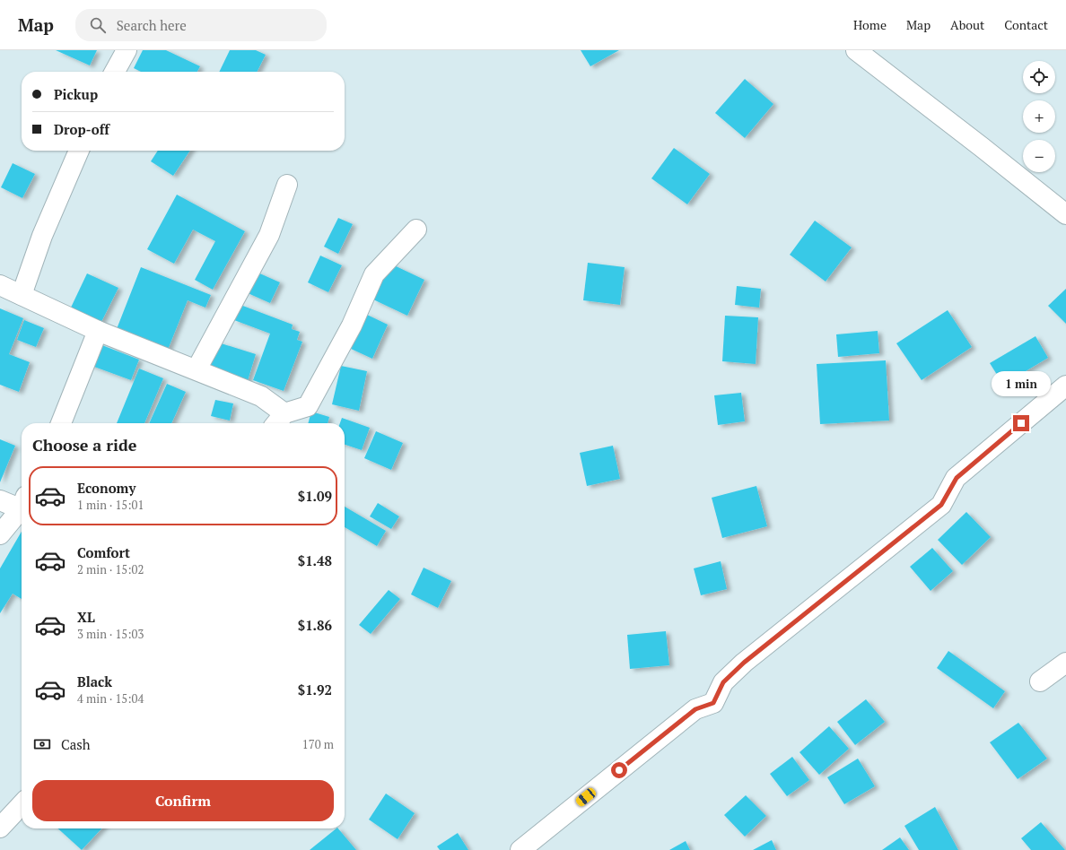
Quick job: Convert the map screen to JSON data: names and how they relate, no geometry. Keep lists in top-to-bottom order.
{
  "page": {
    "header": "Map",
    "search": "Search here",
    "nav": [
      "Home",
      "Map",
      "About",
      "Contact"
    ],
    "map_buttons": ["+", "−"],
    "banner": ["Pickup", "Drop-off"],
    "bubble": "1 min",
    "heading": "Choose a ride",
    "list": [
      {
        "name": "Economy",
        "note": "1 min · 15:01",
        "value": "$1.09"
      },
      {
        "name": "Comfort",
        "note": "2 min · 15:02",
        "value": "$1.48"
      },
      {
        "name": "XL",
        "note": "3 min · 15:03",
        "value": "$1.86"
      },
      {
        "name": "Black",
        "note": "4 min · 15:04",
        "value": "$1.92"
      }
    ],
    "pay": ["Cash", "170 m"],
    "buttons": "Confirm"
  }
}
